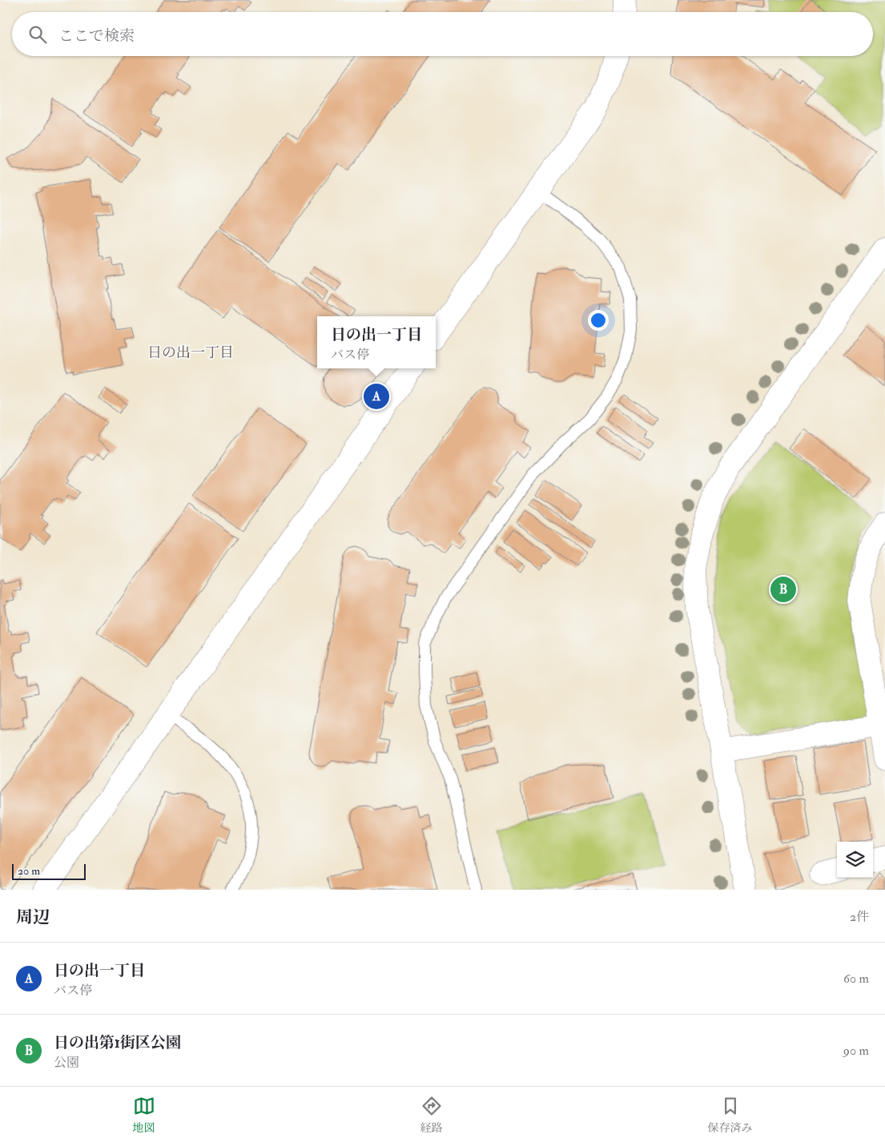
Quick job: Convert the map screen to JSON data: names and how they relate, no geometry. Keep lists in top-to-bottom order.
{
  "districts": ["日の出一丁目"],
  "scale_bar": "20 m",
  "page": {
    "search": "ここで検索",
    "popup": ["日の出一丁目", "バス停"],
    "pins": ["A", "B"],
    "scale": "20 m",
    "heading": ["周辺", "2件"],
    "list": [
      {
        "mark": "A",
        "name": "日の出一丁目",
        "note": "バス停",
        "value": "60 m"
      },
      {
        "mark": "B",
        "name": "日の出第1街区公園",
        "note": "公園",
        "value": "90 m"
      }
    ],
    "nav": ["地図", "経路", "保存済み"]
  }
}
